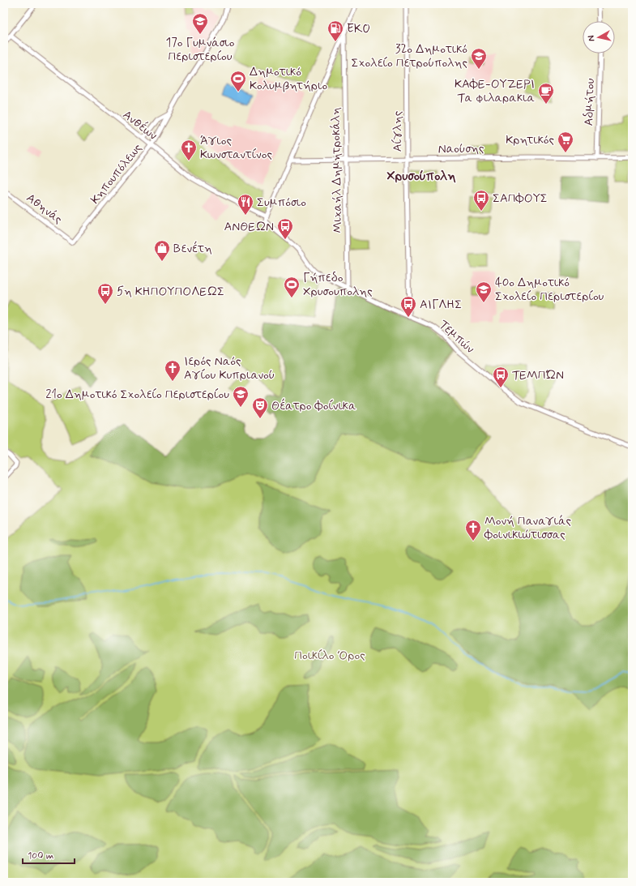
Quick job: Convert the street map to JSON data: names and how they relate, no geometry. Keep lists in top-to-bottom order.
{
  "streets": {
    "street": [
      "Αδμήτου",
      "Ανθέων",
      "Αίγλης",
      "Ναούσης",
      "Μιχαήλ Δημητροκάλη",
      "Κηπουπόλεως",
      "Αθηνάς",
      "Τεμπών"
    ]
  },
  "crossings": [
    ["Αδμήτου", "Ναούσης"],
    ["Ανθέων", "Κηπουπόλεως"],
    ["Ανθέων", "Τεμπών"],
    ["Αίγλης", "Ναούσης"],
    ["Αίγλης", "Τεμπών"],
    ["Ναούσης", "Μιχαήλ Δημητροκάλη"],
    ["Μιχαήλ Δημητροκάλη", "Τεμπών"],
    ["Κηπουπόλεως", "Αθηνάς"]
  ],
  "districts": ["Χρυσούπολη"],
  "parks": ["Ποικίλο Όρος"],
  "places": {
    "school or university": [
      "17ο Γυμνάσιο Περιστερίου",
      "32ο Δημοτικό Σχολείο Πετρούπολης",
      "40ο Δημοτικό Σχολείο Περιστερίου",
      "21ο Δημοτικό Σχολείο Περιστερίου"
    ],
    "fuel station": ["EKO"],
    "sports": ["Δημοτικό Κολυμβητήριο", "Γήπεδο Χρυσουπολης"],
    "cafe": ["ΚΑΦΕ-ΟΥΖΕΡΙ Τα φιλαρακια"],
    "supermarket": ["Κρητικός"],
    "church": ["Άγιος Κωνσταντίνος", "Ιερός Ναός Αγίου Κυπριανού", "Μονή Παναγιάς Φοινικιώτισσας"],
    "bus stop": [
      "ΣΑΠΦΟΥΣ",
      "ΑΝΘΕΩΝ",
      "5η ΚΗΠΟΥΠΟΛΕΩΣ",
      "ΑΙΓΛΗΣ",
      "ΤΕΜΠΏΝ"
    ],
    "restaurant": ["Συμπόσιο"],
    "shop": ["Βενέτη"],
    "theatre": ["Θέατρο Φοίνικα"]
  },
  "scale_bar": "100 m",
  "north": "left"
}
